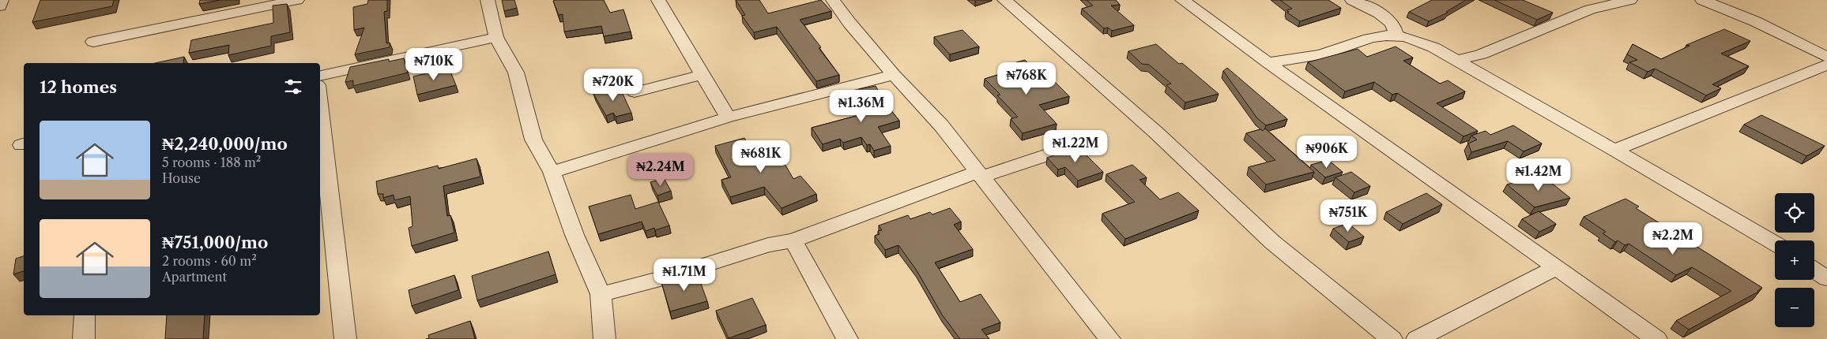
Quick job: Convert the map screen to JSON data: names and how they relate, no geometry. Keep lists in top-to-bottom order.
{
  "page": {
    "price": [
      "₦710K",
      "₦768K",
      "₦720K",
      "₦1.36M",
      "₦1.22M",
      "₦906K",
      "₦681K",
      "₦2.24M",
      "₦1.42M",
      "₦751K",
      "₦2.2M",
      "₦1.71M"
    ],
    "heading": "12 homes",
    "list": [
      {
        "name": "₦2,240,000/mo",
        "note": "5 rooms · 188 m² · House"
      },
      {
        "name": "₦751,000/mo",
        "note": "2 rooms · 60 m² · Apartment"
      }
    ],
    "map_buttons": ["+", "−"]
  }
}
